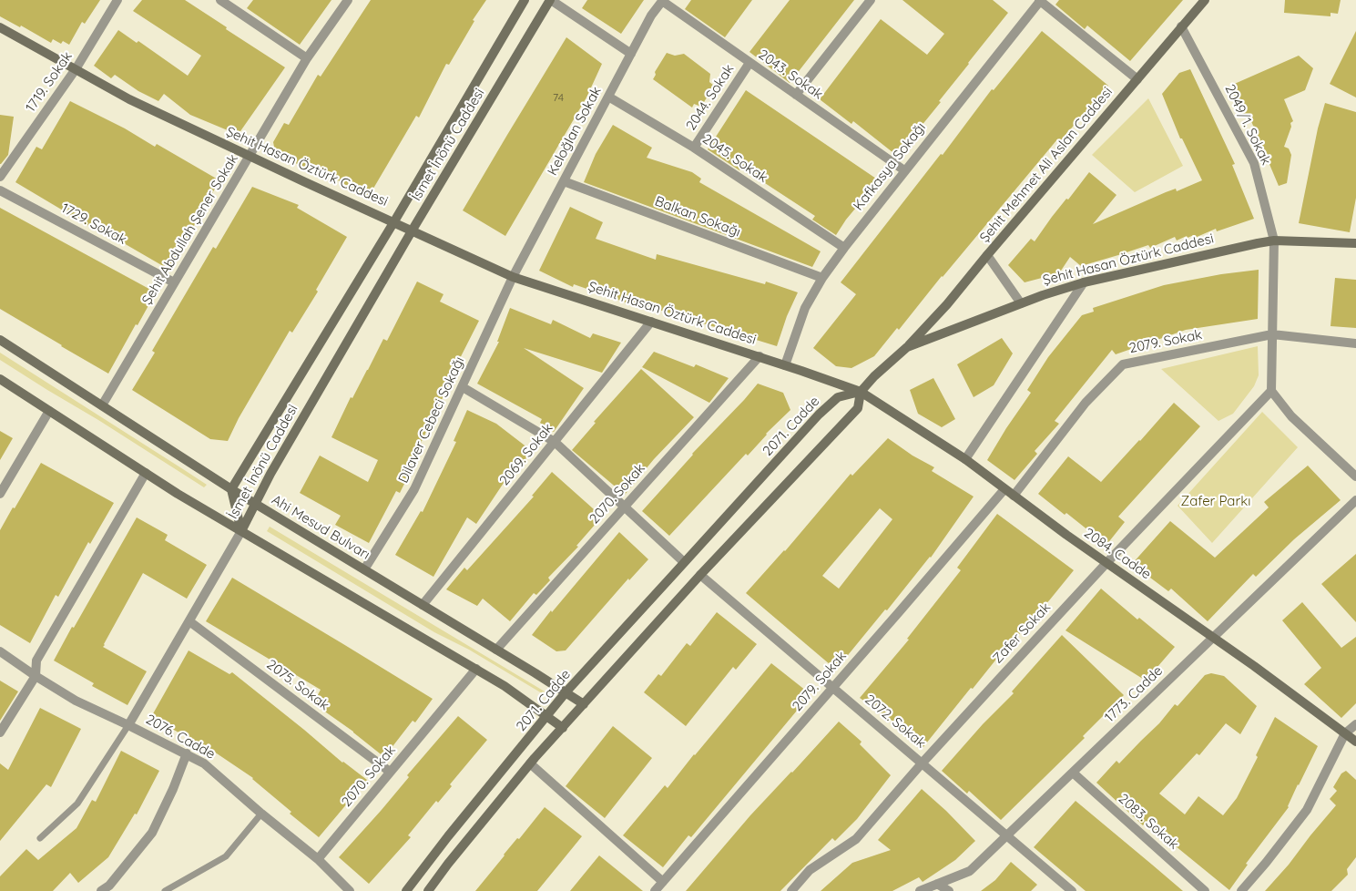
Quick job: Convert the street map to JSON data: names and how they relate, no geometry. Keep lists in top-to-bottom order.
{
  "streets": {
    "street": [
      "2043. Sokak",
      "1719. Sokak",
      "2044. Sokak",
      "2049/1. Sokak",
      "Keloğlan Sokak",
      "İsmet İnönü Caddesi",
      "2045. Sokak",
      "Şehit Mehmet Ali Aslan Caddesi",
      "Şehit Hasan Öztürk Caddesi",
      "Kafkasya Sokağı",
      "Balkan Sokağı",
      "1729. Sokak",
      "Şehit Abdullah Şener Sokak",
      "2079. Sokak",
      "Dilaver Cebeci Sokağı",
      "2071. Cadde",
      "2069. Sokak",
      "2070. Sokak",
      "Ahi Mesud Bulvarı",
      "2084. Cadde",
      "Zafer Sokak",
      "2075. Sokak",
      "1773. Cadde",
      "2072. Sokak",
      "2076. Cadde",
      "2083. Sokak"
    ]
  },
  "crossings": [
    ["2043. Sokak", "2044. Sokak"],
    ["2043. Sokak", "Keloğlan Sokak"],
    ["2043. Sokak", "Kafkasya Sokağı"],
    ["1719. Sokak", "Şehit Hasan Öztürk Caddesi"],
    ["2044. Sokak", "2045. Sokak"],
    ["2049/1. Sokak", "Şehit Mehmet Ali Aslan Caddesi"],
    ["2049/1. Sokak", "Şehit Hasan Öztürk Caddesi"],
    ["2049/1. Sokak", "2079. Sokak"],
    ["2049/1. Sokak", "Zafer Sokak"],
    ["Keloğlan Sokak", "2045. Sokak"],
    ["Keloğlan Sokak", "Şehit Hasan Öztürk Caddesi"],
    ["Keloğlan Sokak", "Balkan Sokağı"],
    ["Keloğlan Sokak", "Dilaver Cebeci Sokağı"],
    ["İsmet İnönü Caddesi", "Şehit Hasan Öztürk Caddesi"],
    ["İsmet İnönü Caddesi", "Ahi Mesud Bulvarı"],
    ["2045. Sokak", "Kafkasya Sokağı"],
    ["Şehit Mehmet Ali Aslan Caddesi", "Şehit Hasan Öztürk Caddesi"],
    ["Şehit Hasan Öztürk Caddesi", "Kafkasya Sokağı"],
    ["Şehit Hasan Öztürk Caddesi", "Şehit Abdullah Şener Sokak"],
    ["Şehit Hasan Öztürk Caddesi", "Dilaver Cebeci Sokağı"],
    ["Şehit Hasan Öztürk Caddesi", "2071. Cadde"],
    ["Şehit Hasan Öztürk Caddesi", "2069. Sokak"],
    ["Şehit Hasan Öztürk Caddesi", "2070. Sokak"],
    ["Şehit Hasan Öztürk Caddesi", "2084. Cadde"],
    ["Kafkasya Sokağı", "Balkan Sokağı"],
    ["1729. Sokak", "Şehit Abdullah Şener Sokak"],
    ["Şehit Abdullah Şener Sokak", "Ahi Mesud Bulvarı"],
    ["2079. Sokak", "2084. Cadde"],
    ["2079. Sokak", "2072. Sokak"],
    ["Dilaver Cebeci Sokağı", "Ahi Mesud Bulvarı"],
    ["2071. Cadde", "Ahi Mesud Bulvarı"],
    ["2071. Cadde", "2084. Cadde"],
    ["2069. Sokak", "Ahi Mesud Bulvarı"],
    ["2070. Sokak", "Ahi Mesud Bulvarı"],
    ["2070. Sokak", "2075. Sokak"],
    ["2070. Sokak", "2076. Cadde"],
    ["2084. Cadde", "Zafer Sokak"],
    ["2084. Cadde", "1773. Cadde"],
    ["Zafer Sokak", "2072. Sokak"],
    ["1773. Cadde", "2072. Sokak"],
    ["1773. Cadde", "2083. Sokak"]
  ],
  "parks": ["Zafer Parkı"],
  "house_numbers": ["74"]
}
